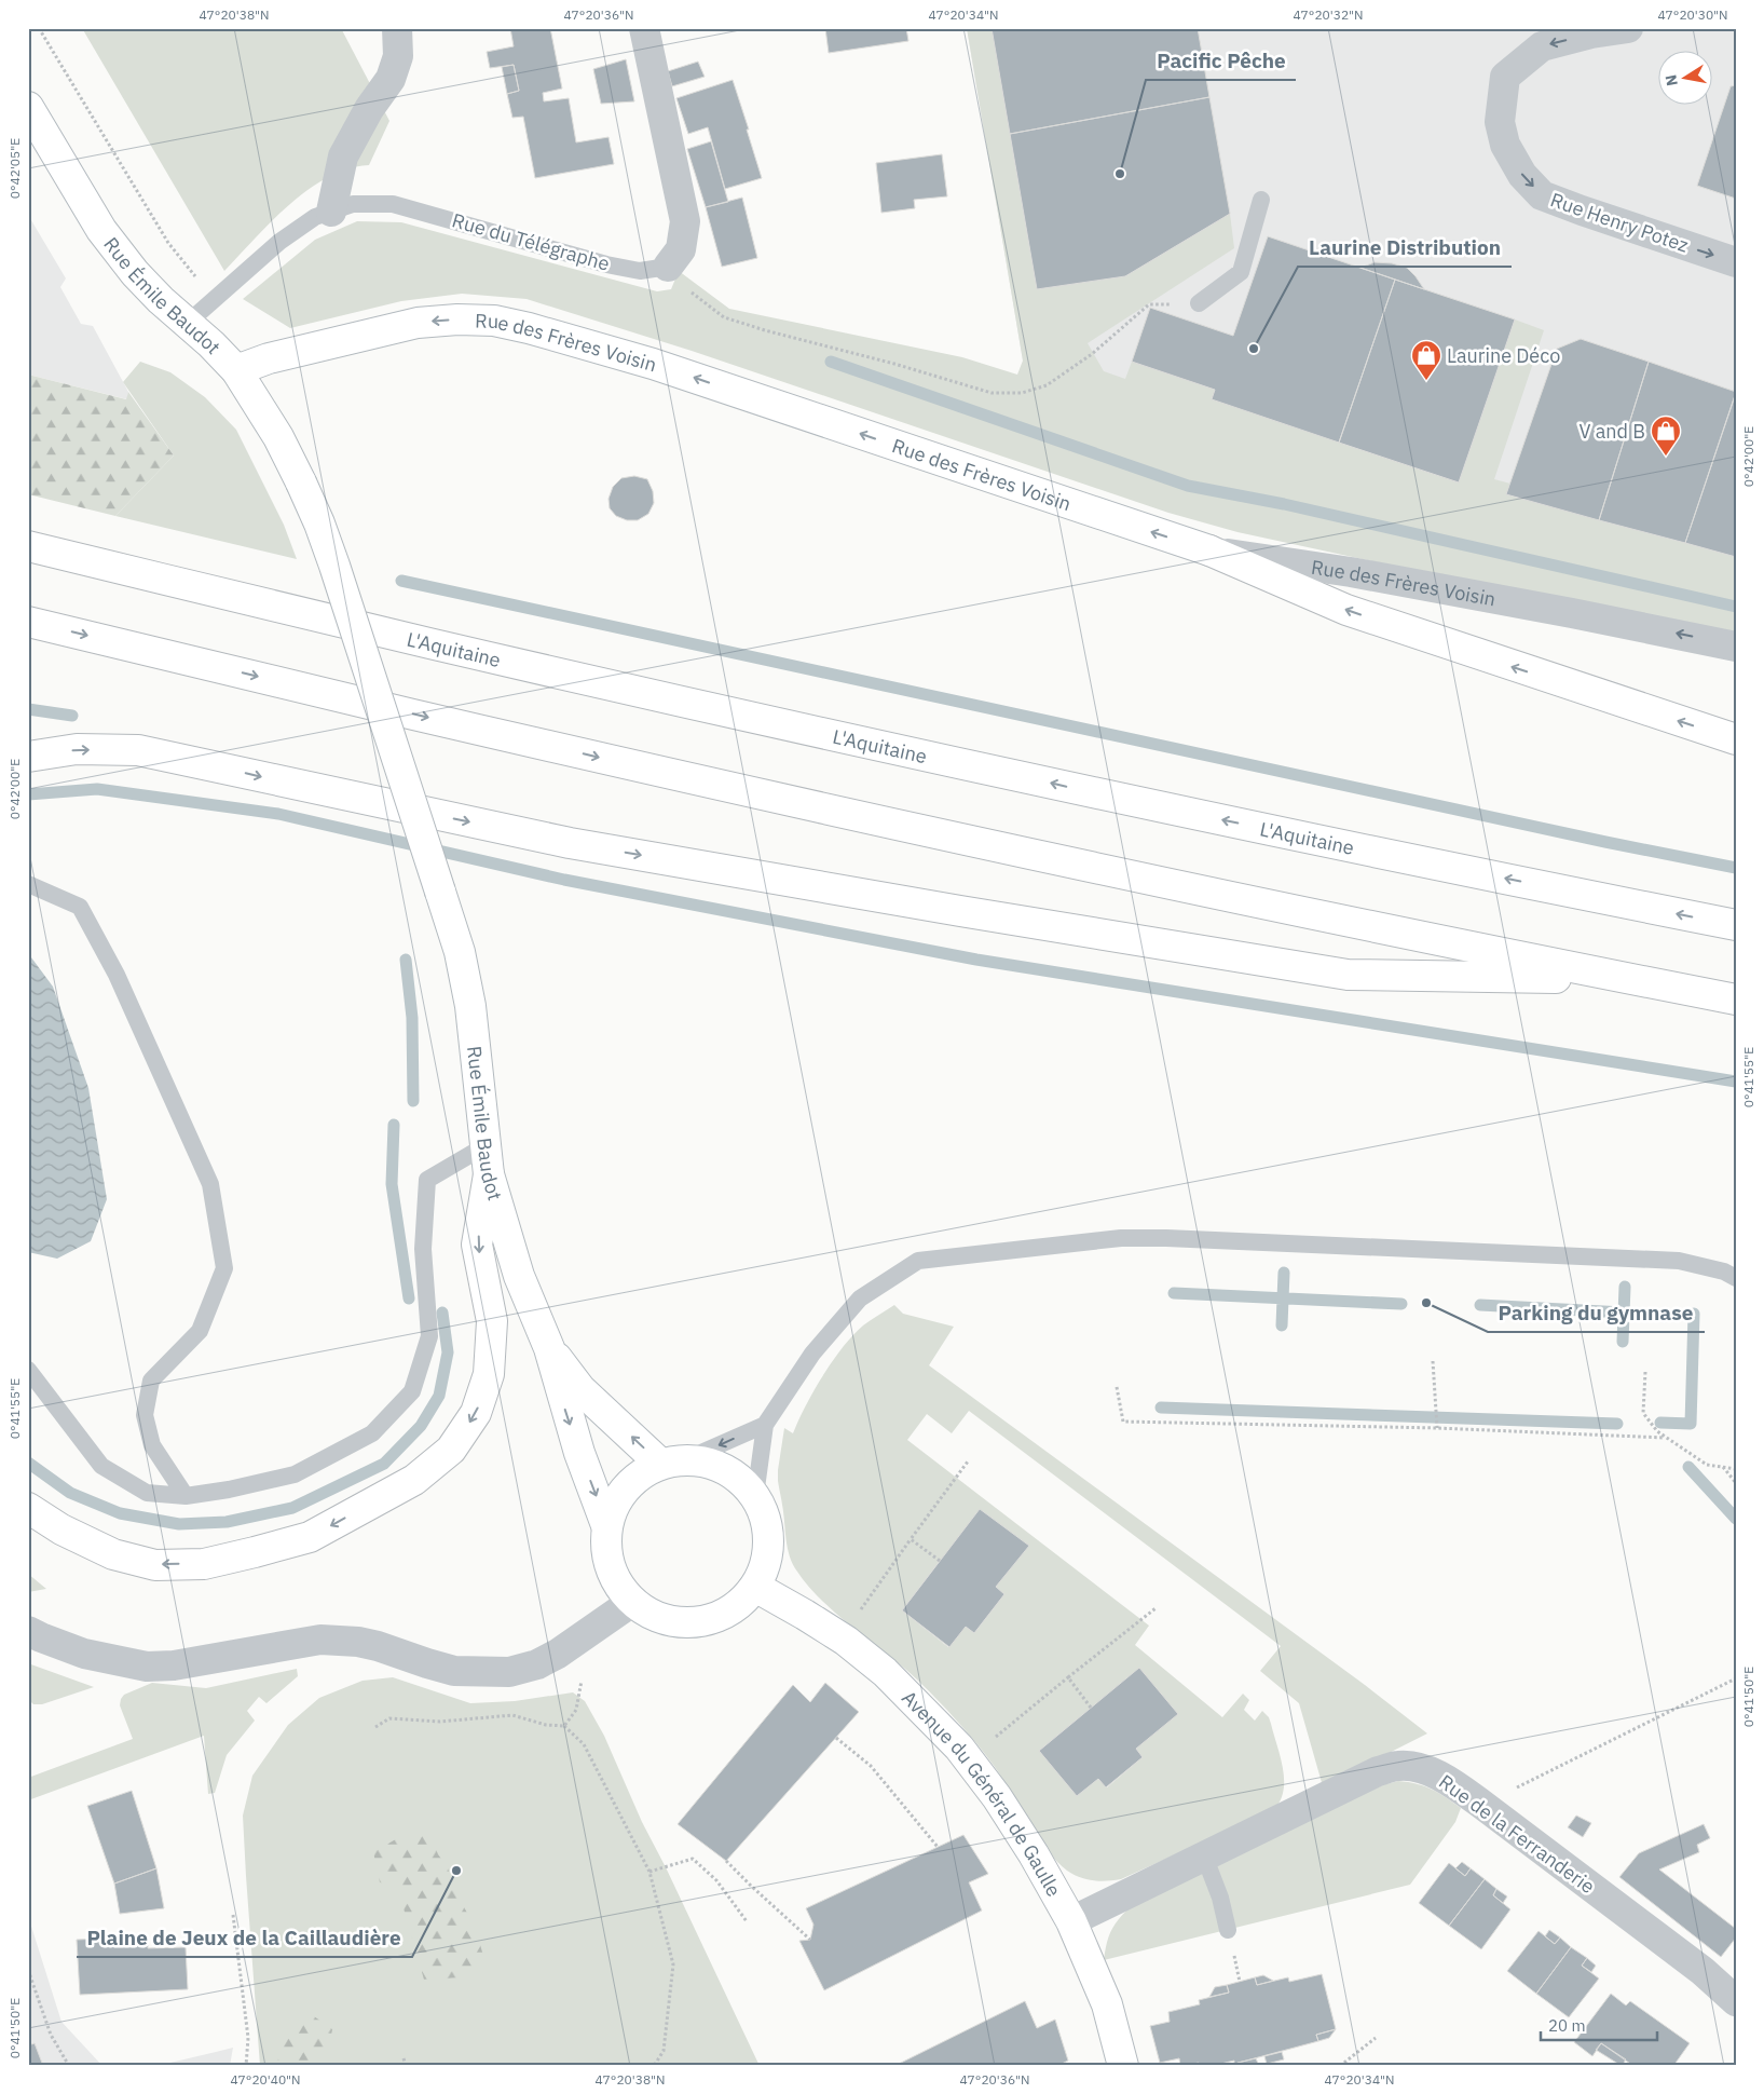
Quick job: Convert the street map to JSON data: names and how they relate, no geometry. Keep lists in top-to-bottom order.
{
  "streets": {
    "main road": [
      "Rue Émile Baudot",
      "Rue des Frères Voisin",
      "L'Aquitaine",
      "Avenue du Général de Gaulle"
    ],
    "street": ["Rue Henry Potez", "Rue de la Ferranderie"],
    "lane": ["Rue du Télégraphe"]
  },
  "crossings": [
    ["Rue du Télégraphe", "Rue Émile Baudot"],
    ["Rue Émile Baudot", "Rue des Frères Voisin"],
    ["Rue Émile Baudot", "Avenue du Général de Gaulle"],
    ["Avenue du Général de Gaulle", "Rue de la Ferranderie"]
  ],
  "places": {
    "other": [
      "Pacific Pêche",
      "Laurine Distribution",
      "Parking du gymnase",
      "Plaine de Jeux de la Caillaudière"
    ],
    "shop": ["Laurine Déco", "V and B"]
  },
  "scale_bar": "20 m",
  "north": "left",
  "coordinates": [
    "47°20'38\"N",
    "47°20'36\"N",
    "47°20'34\"N",
    "47°20'32\"N",
    "47°20'30\"N",
    "0°42'05\"E",
    "0°42'00\"E",
    "0°41'55\"E",
    "0°41'50\"E",
    "47°20'40\"N"
  ]
}
